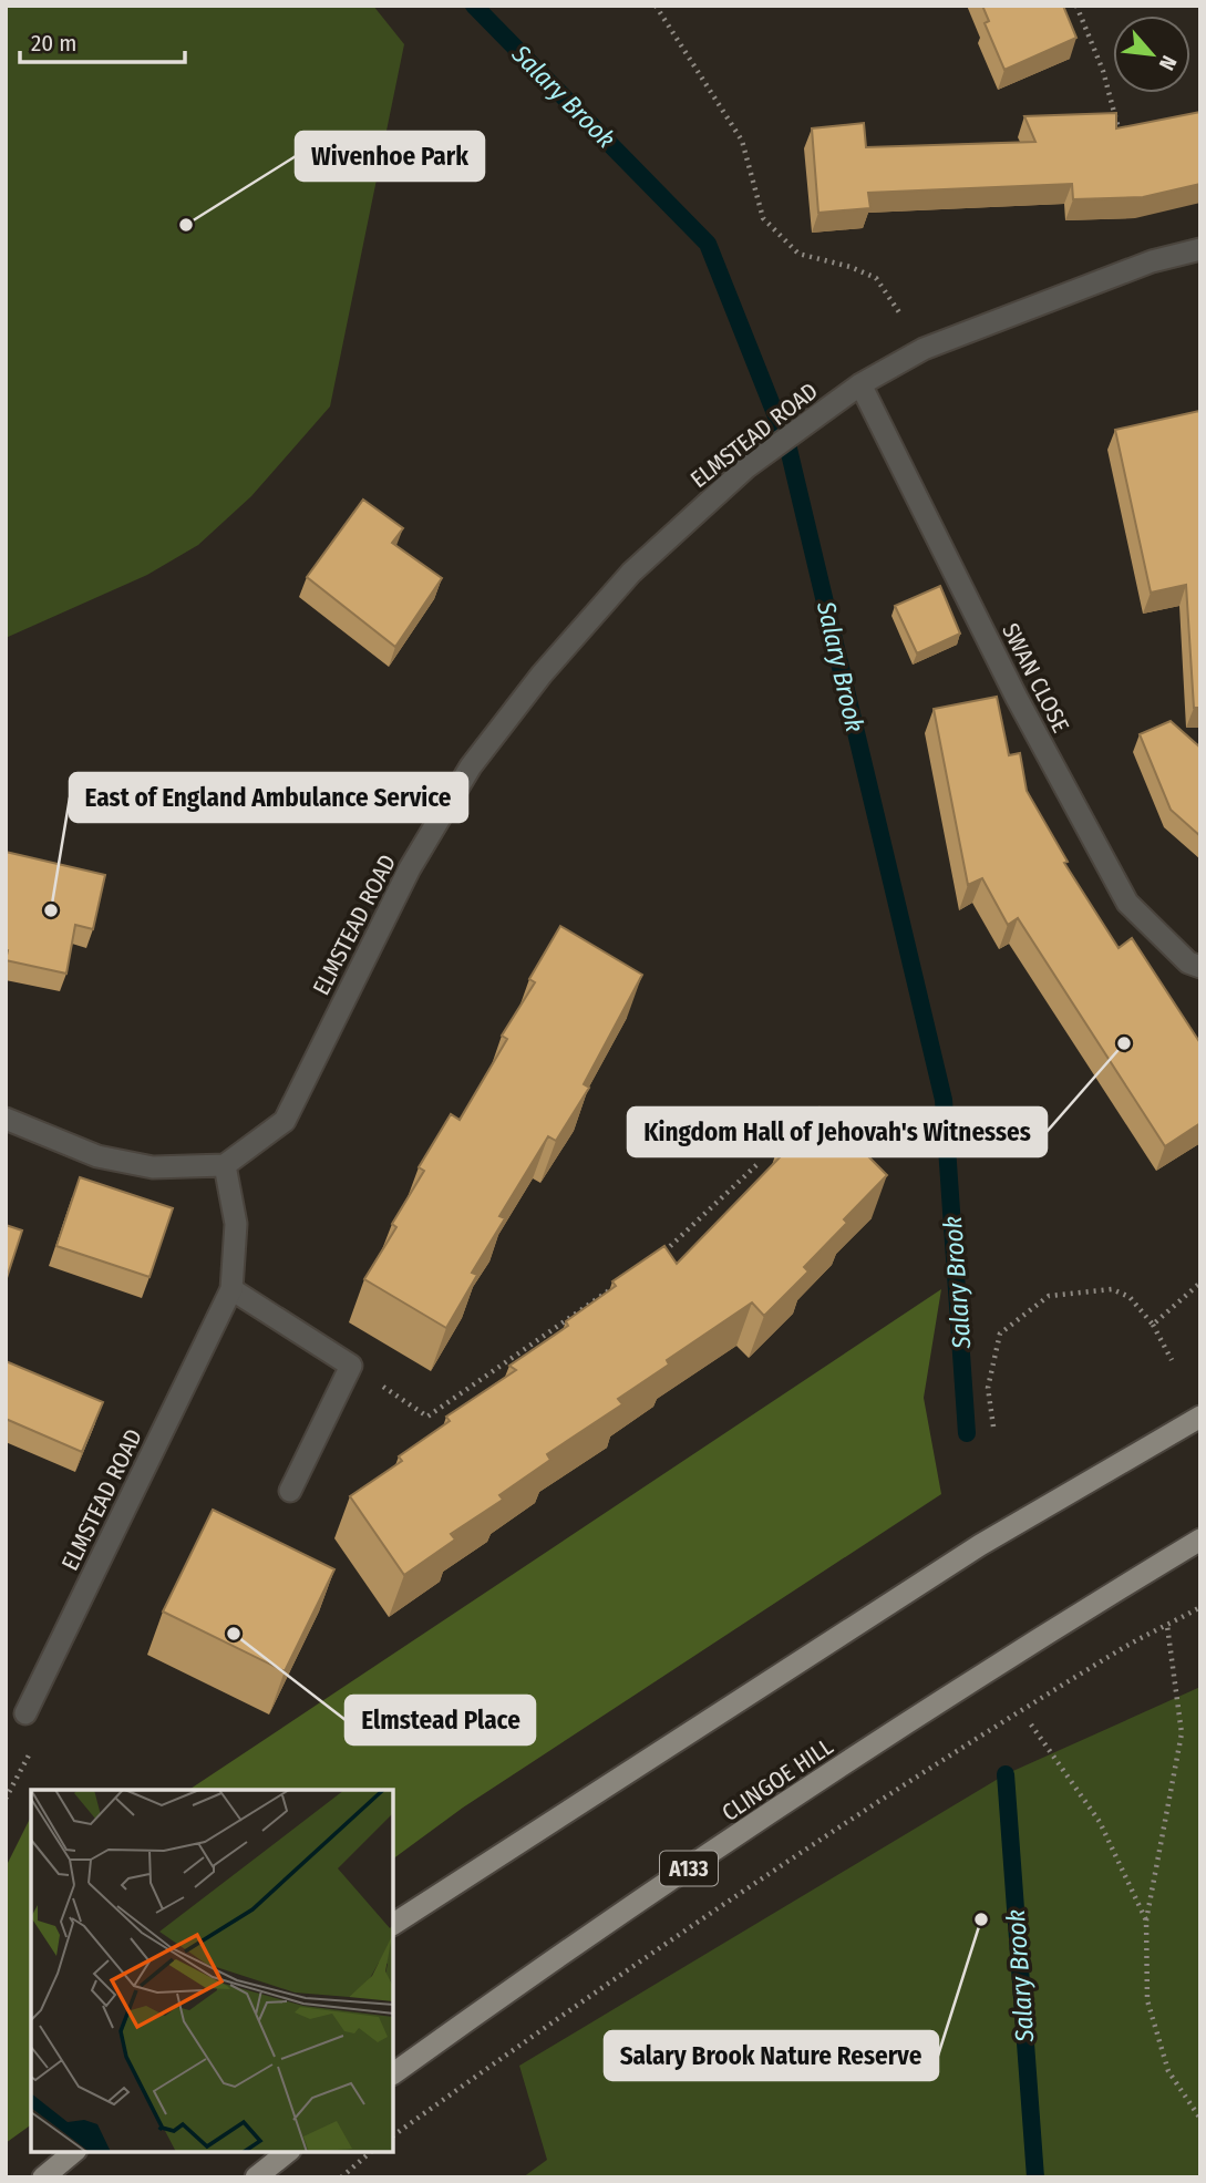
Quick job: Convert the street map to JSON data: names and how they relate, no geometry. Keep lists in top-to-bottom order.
{
  "streets": {
    "main road": ["CLINGOE HILL", "A133"],
    "street": ["ELMSTEAD ROAD", "SWAN CLOSE"]
  },
  "crossings": [
    ["ELMSTEAD ROAD", "SWAN CLOSE"]
  ],
  "water": ["Salary Brook"],
  "places": [
    "Wivenhoe Park",
    "East of England Ambulance Service",
    "Kingdom Hall of Jehovah's Witnesses",
    "Elmstead Place",
    "Salary Brook Nature Reserve"
  ],
  "scale_bar": "20 m",
  "north": "bottom right"
}
